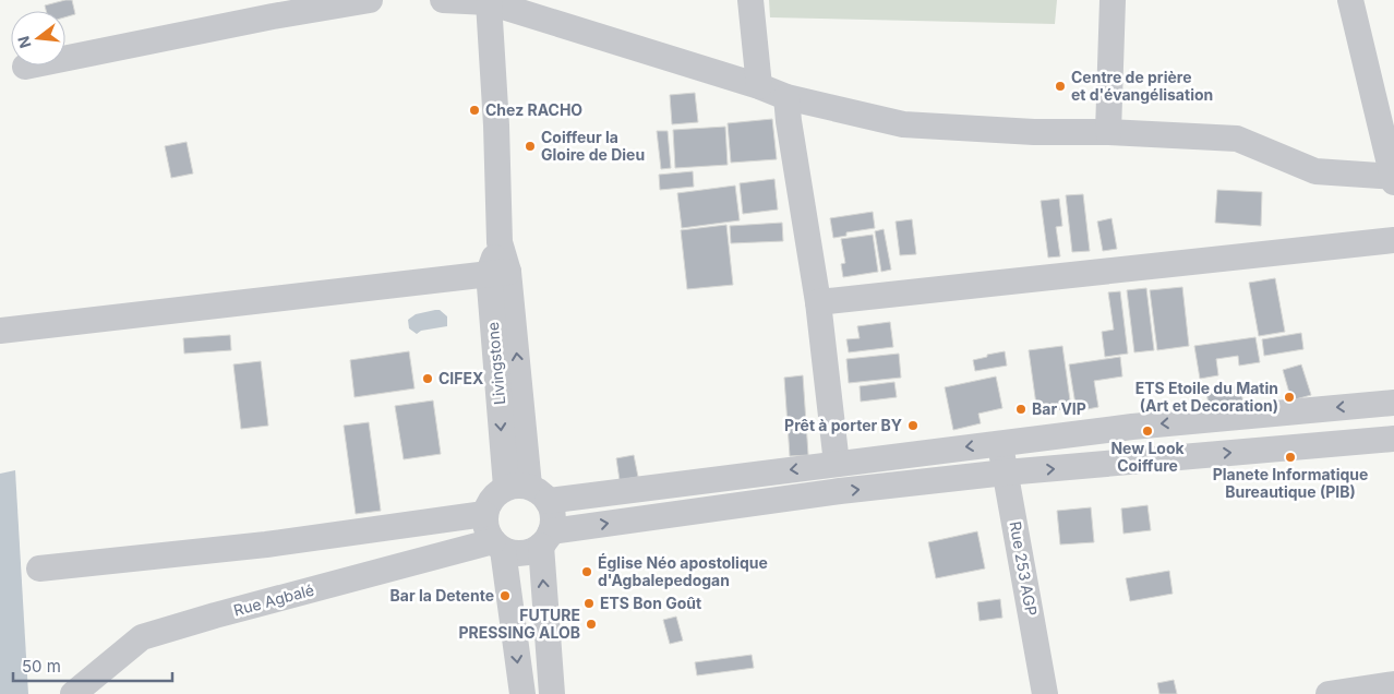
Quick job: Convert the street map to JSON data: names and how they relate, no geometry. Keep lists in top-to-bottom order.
{
  "streets": {
    "street": ["Livingstone", "Rue 253 AGP", "Rue Agbalé"]
  },
  "crossings": [
    ["Livingstone", "Rue Agbalé"]
  ],
  "places": [
    "Centre de prière et d'évangélisation",
    "Chez RACHO",
    "Coiffeur la Gloire de Dieu",
    "CIFEX",
    "ETS Etoile du Matin (Art et Decoration)",
    "Bar VIP",
    "Prêt à porter BY",
    "New Look Coiffure",
    "Planete Informatique Bureautique (PIB)",
    "Église Néo apostolique d'Agbalepedogan",
    "Bar la Detente",
    "ETS Bon Goût",
    "FUTURE PRESSING ALOB"
  ],
  "scale_bar": "50 m",
  "north": "left"
}
